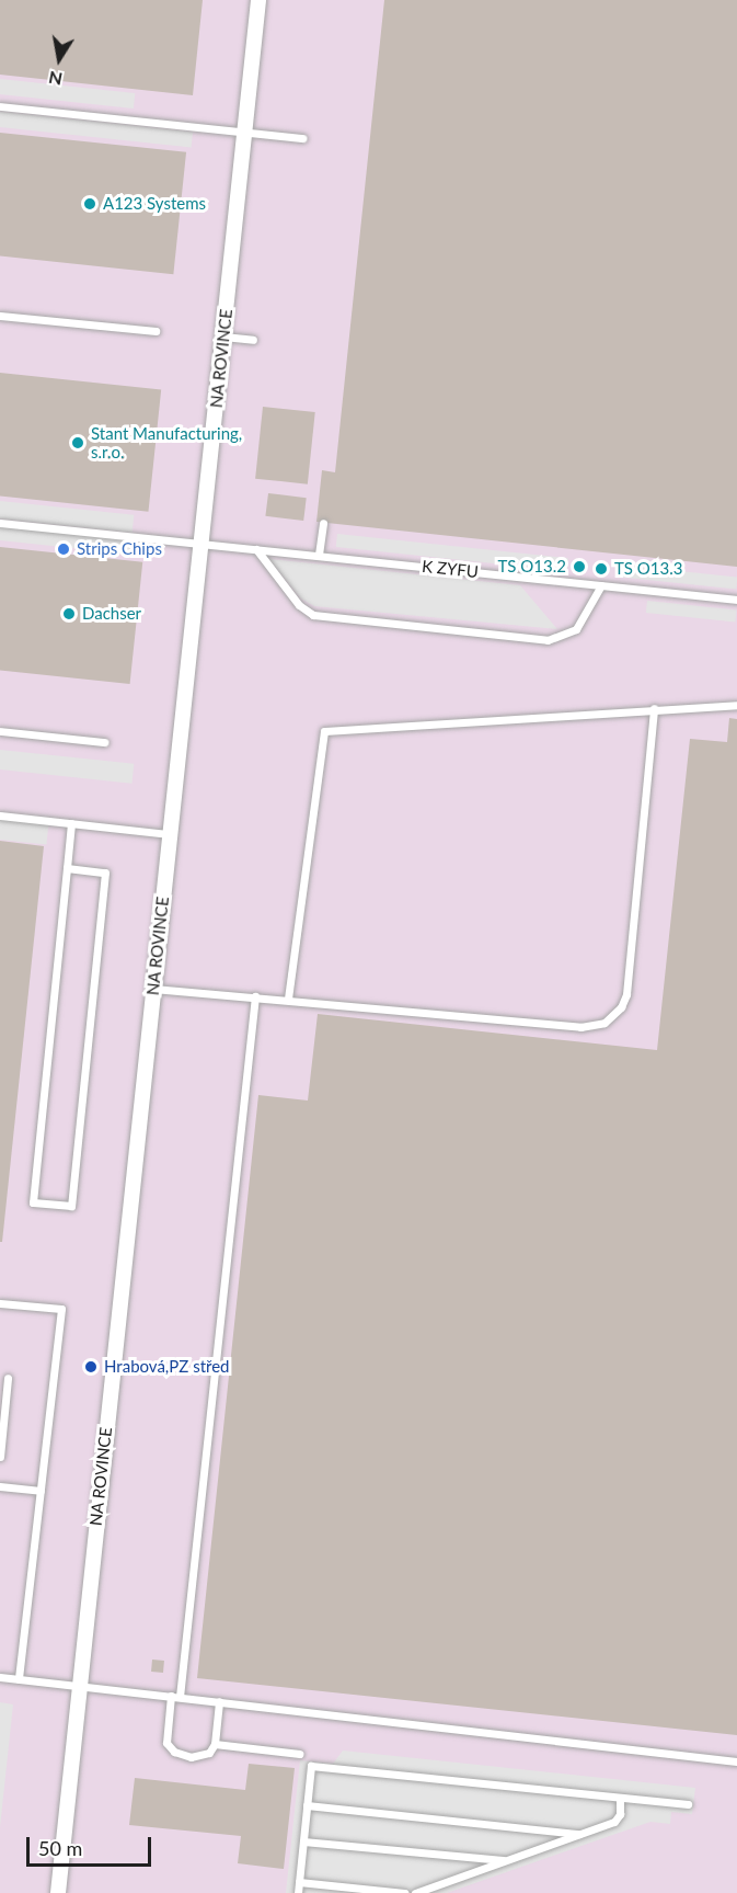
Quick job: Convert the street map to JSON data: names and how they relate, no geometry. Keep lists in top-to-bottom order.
{
  "streets": {
    "street": ["NA ROVINCE"],
    "lane": ["K ZYFU"]
  },
  "crossings": [
    ["NA ROVINCE", "K ZYFU"]
  ],
  "places": [
    "A123 Systems",
    "Stant Manufacturing, s.r.o.",
    "Strips Chips",
    "TS O13.2",
    "TS O13.3",
    "Dachser",
    "Hrabová,PZ střed"
  ],
  "scale_bar": "50 m",
  "north": "bottom"
}
